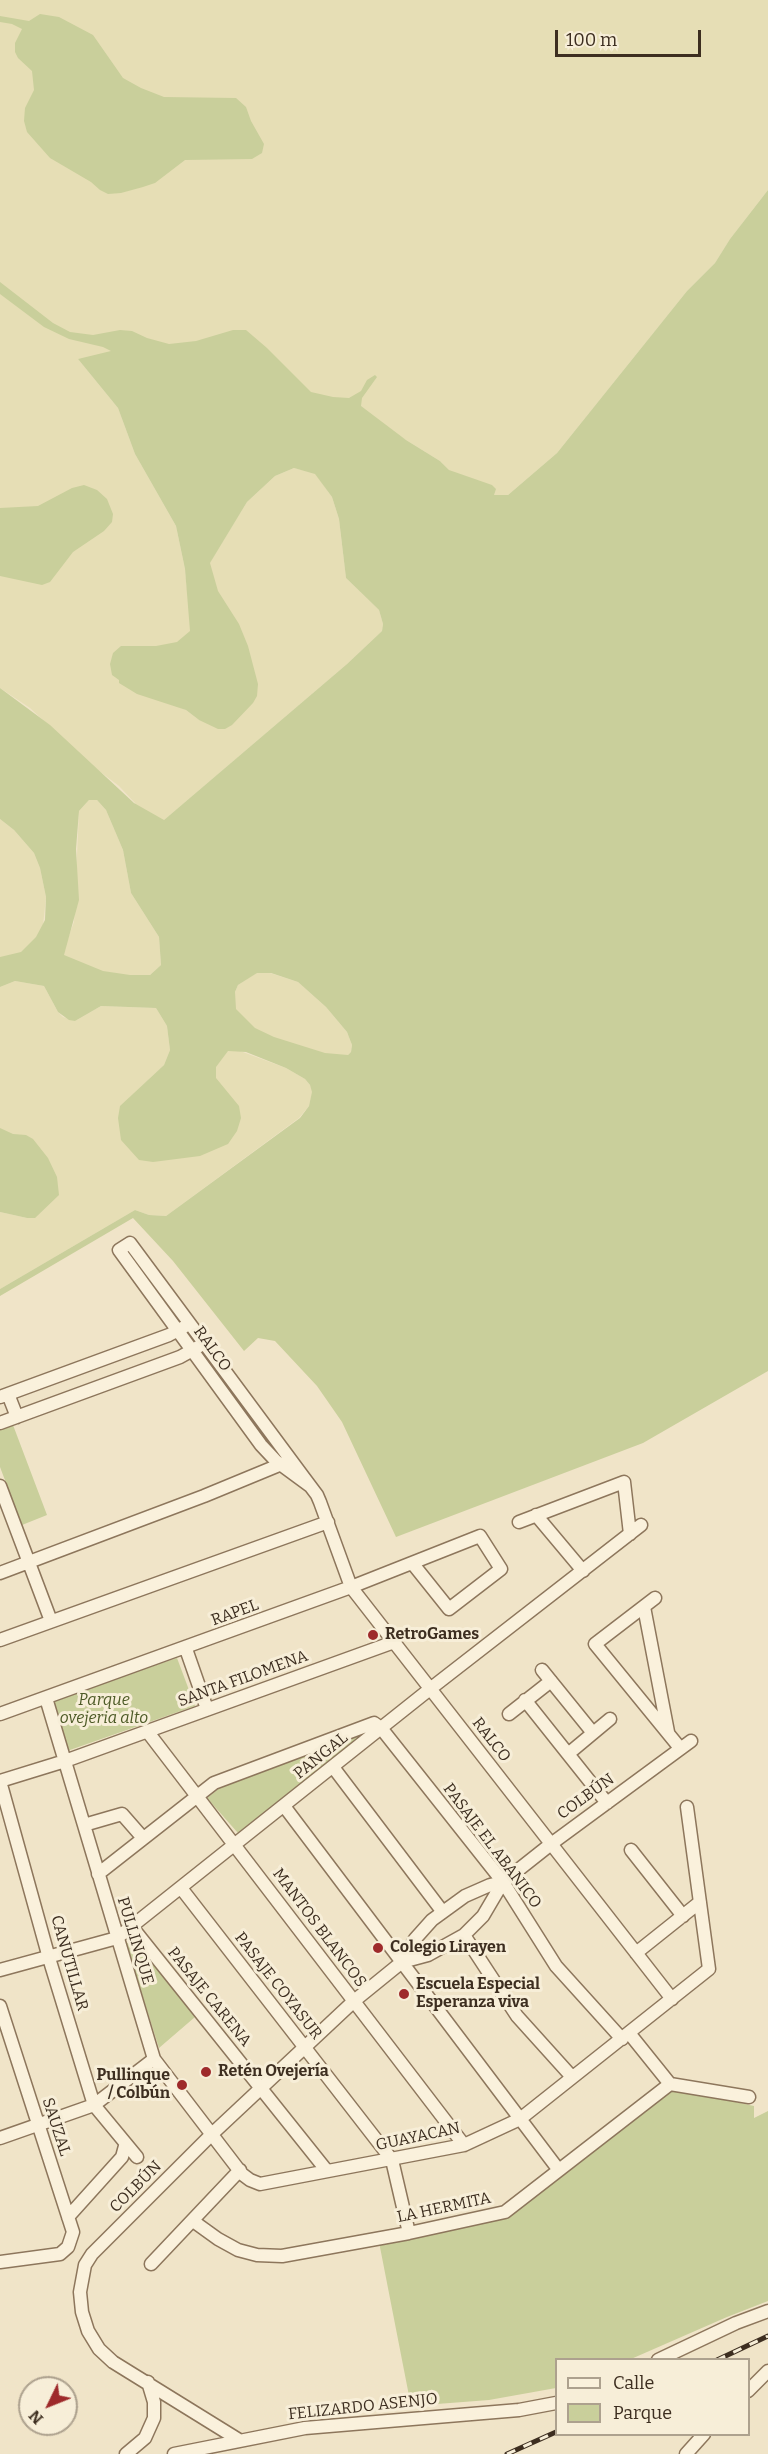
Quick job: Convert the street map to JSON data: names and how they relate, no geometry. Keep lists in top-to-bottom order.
{
  "streets": {
    "street": [
      "RALCO",
      "RAPEL",
      "SANTA FILOMENA",
      "PANGAL",
      "COLBÚN",
      "PASAJE EL ABANICO",
      "MANTOS BLANCOS",
      "PULLINQUE",
      "CANUTILLAR",
      "PASAJE COYASUR",
      "PASAJE CARENA",
      "SAUZAL",
      "GUAYACAN",
      "LA HERMITA",
      "FELIZARDO ASENJO"
    ]
  },
  "crossings": [
    ["RALCO", "RAPEL"],
    ["RALCO", "SANTA FILOMENA"],
    ["RALCO", "PANGAL"],
    ["RALCO", "COLBÚN"],
    ["RALCO", "GUAYACAN"],
    ["RAPEL", "PULLINQUE"],
    ["SANTA FILOMENA", "MANTOS BLANCOS"],
    ["SANTA FILOMENA", "PULLINQUE"],
    ["SANTA FILOMENA", "CANUTILLAR"],
    ["PANGAL", "PASAJE EL ABANICO"],
    ["PANGAL", "MANTOS BLANCOS"],
    ["PANGAL", "PULLINQUE"],
    ["PANGAL", "CANUTILLAR"],
    ["PANGAL", "PASAJE COYASUR"],
    ["PANGAL", "PASAJE CARENA"],
    ["COLBÚN", "PASAJE EL ABANICO"],
    ["COLBÚN", "MANTOS BLANCOS"],
    ["COLBÚN", "PULLINQUE"],
    ["COLBÚN", "PASAJE COYASUR"],
    ["COLBÚN", "PASAJE CARENA"],
    ["COLBÚN", "FELIZARDO ASENJO"],
    ["PASAJE EL ABANICO", "GUAYACAN"],
    ["MANTOS BLANCOS", "GUAYACAN"],
    ["PULLINQUE", "GUAYACAN"],
    ["PASAJE COYASUR", "GUAYACAN"],
    ["PASAJE CARENA", "GUAYACAN"]
  ],
  "parks": ["Parque ovejeria alto"],
  "places": [
    "RetroGames",
    "Colegio Lirayen",
    "Escuela Especial Esperanza viva",
    "Retén Ovejería",
    "Pullinque / Colbún"
  ],
  "legend": ["Calle", "Parque"],
  "scale_bar": "100 m",
  "north": "bottom left"
}
